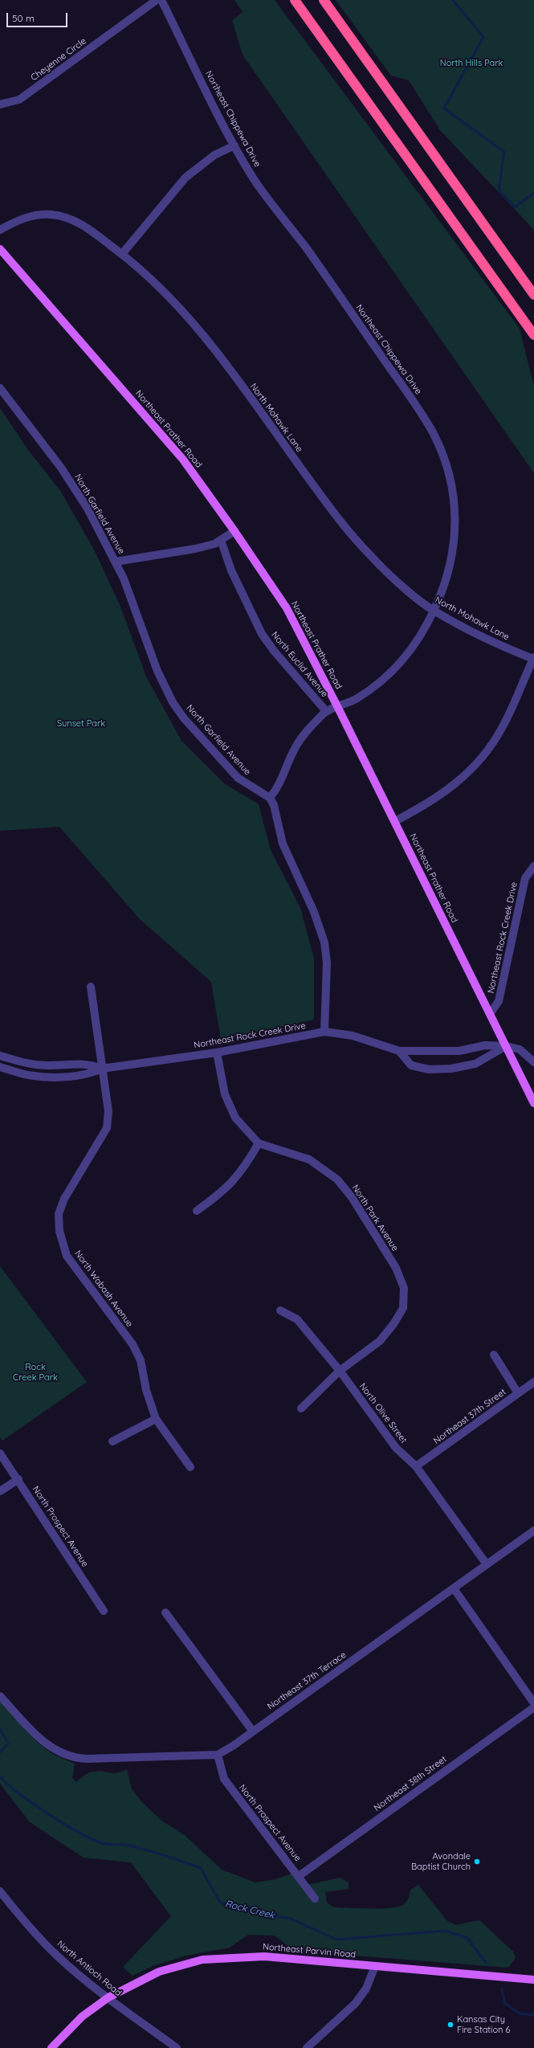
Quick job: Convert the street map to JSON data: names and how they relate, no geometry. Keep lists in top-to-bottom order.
{
  "streets": {
    "main road": ["Northeast Prather Road", "Northeast Parvin Road"],
    "street": [
      "Cheyenne Circle",
      "Northeast Chippewa Drive",
      "North Mohawk Lane",
      "North Garfield Avenue",
      "North Euclid Avenue",
      "Northeast Rock Creek Drive",
      "North Park Avenue",
      "North Wabash Avenue",
      "North Olive Street",
      "Northeast 37th Street",
      "North Prospect Avenue",
      "Northeast 37th Terrace",
      "Northeast 38th Street",
      "North Antioch Road"
    ]
  },
  "crossings": [
    ["Northeast Chippewa Drive", "North Mohawk Lane"],
    ["Northeast Chippewa Drive", "Northeast Prather Road"],
    ["Northeast Chippewa Drive", "North Euclid Avenue"],
    ["Northeast Prather Road", "Northeast Rock Creek Drive"],
    ["Northeast Rock Creek Drive", "North Wabash Avenue"],
    ["North Park Avenue", "North Olive Street"],
    ["North Olive Street", "Northeast 37th Street"],
    ["North Olive Street", "Northeast 37th Terrace"],
    ["North Prospect Avenue", "Northeast 37th Terrace"],
    ["North Prospect Avenue", "Northeast 38th Street"],
    ["Northeast Parvin Road", "North Antioch Road"]
  ],
  "water": ["Rock Creek"],
  "parks": ["North Hills Park", "Sunset Park", "Rock Creek Park"],
  "places": ["Avondale Baptist Church", "Kansas City Fire Station 6"],
  "scale_bar": "50 m"
}
